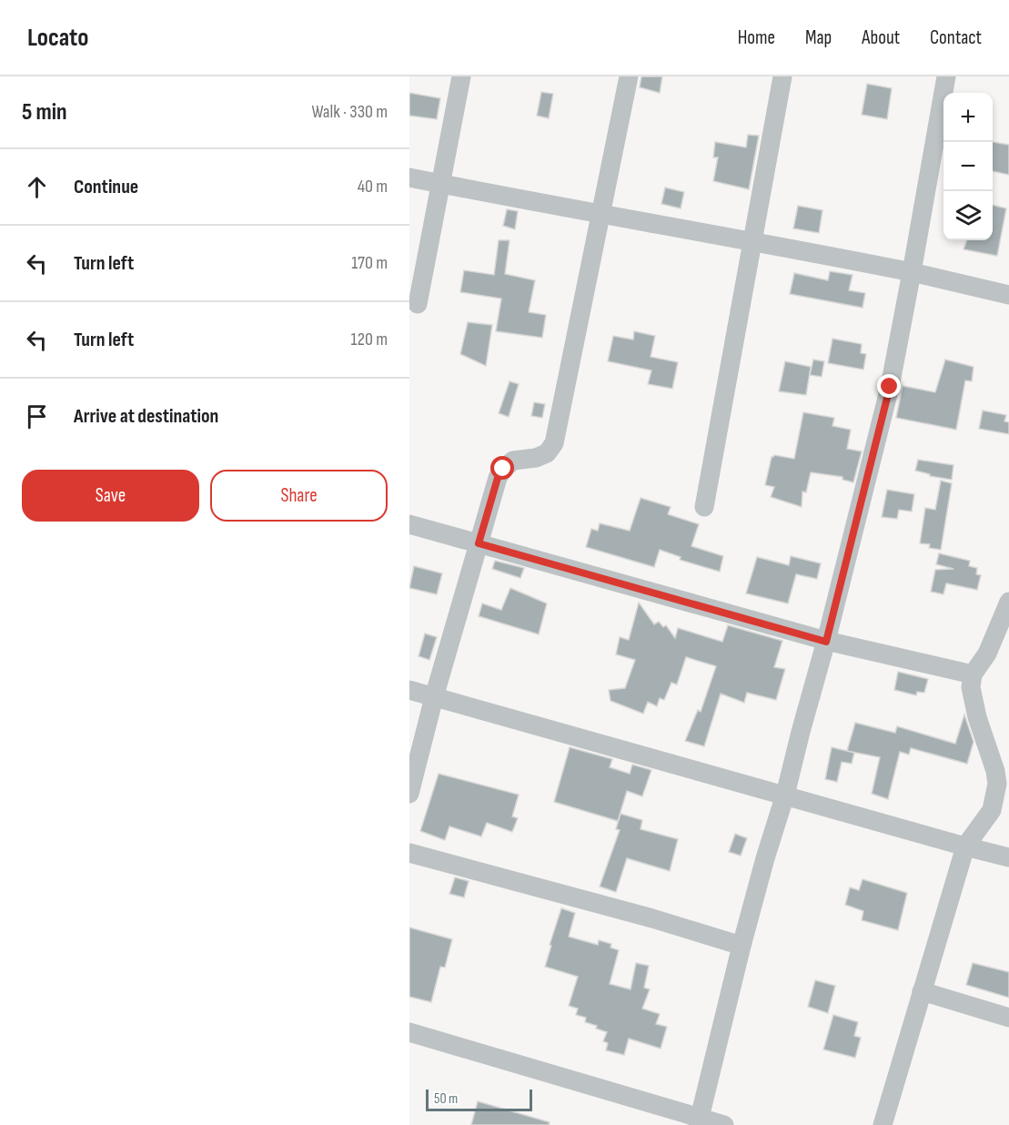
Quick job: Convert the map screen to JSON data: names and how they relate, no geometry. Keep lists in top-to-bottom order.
{
  "scale_bar": "50 m",
  "page": {
    "header": "Locato",
    "nav": [
      "Home",
      "Map",
      "About",
      "Contact"
    ],
    "heading": ["5 min", "Walk · 330 m"],
    "map_buttons": ["+", "−"],
    "list": [
      ["Continue", "40 m"],
      ["Turn left", "170 m"],
      ["Turn left", "120 m"],
      "Arrive at destination"
    ],
    "buttons": ["Save", "Share"],
    "scale": "50 m"
  }
}
